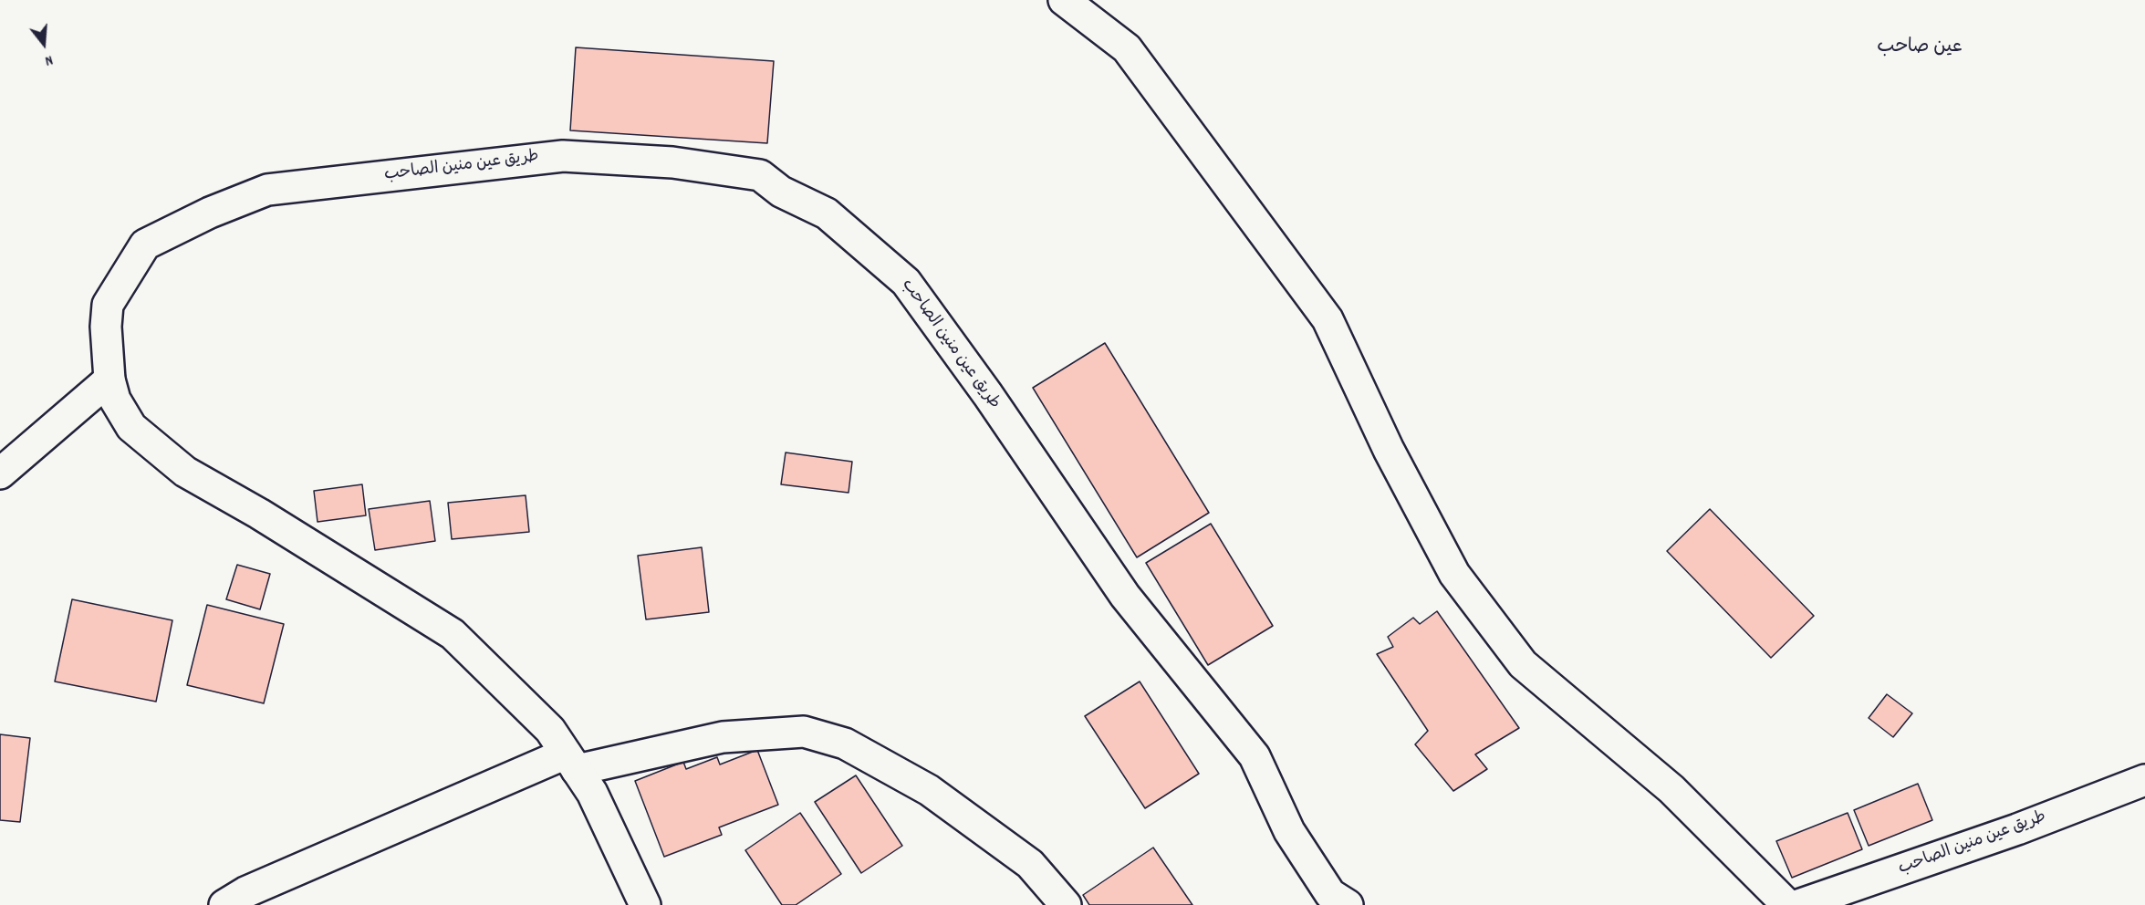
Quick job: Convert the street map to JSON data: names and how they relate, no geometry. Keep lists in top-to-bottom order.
{
  "streets": {
    "main road": ["طريق عين منين الصاحب"]
  },
  "districts": ["عين صاحب"],
  "north": "bottom"
}
